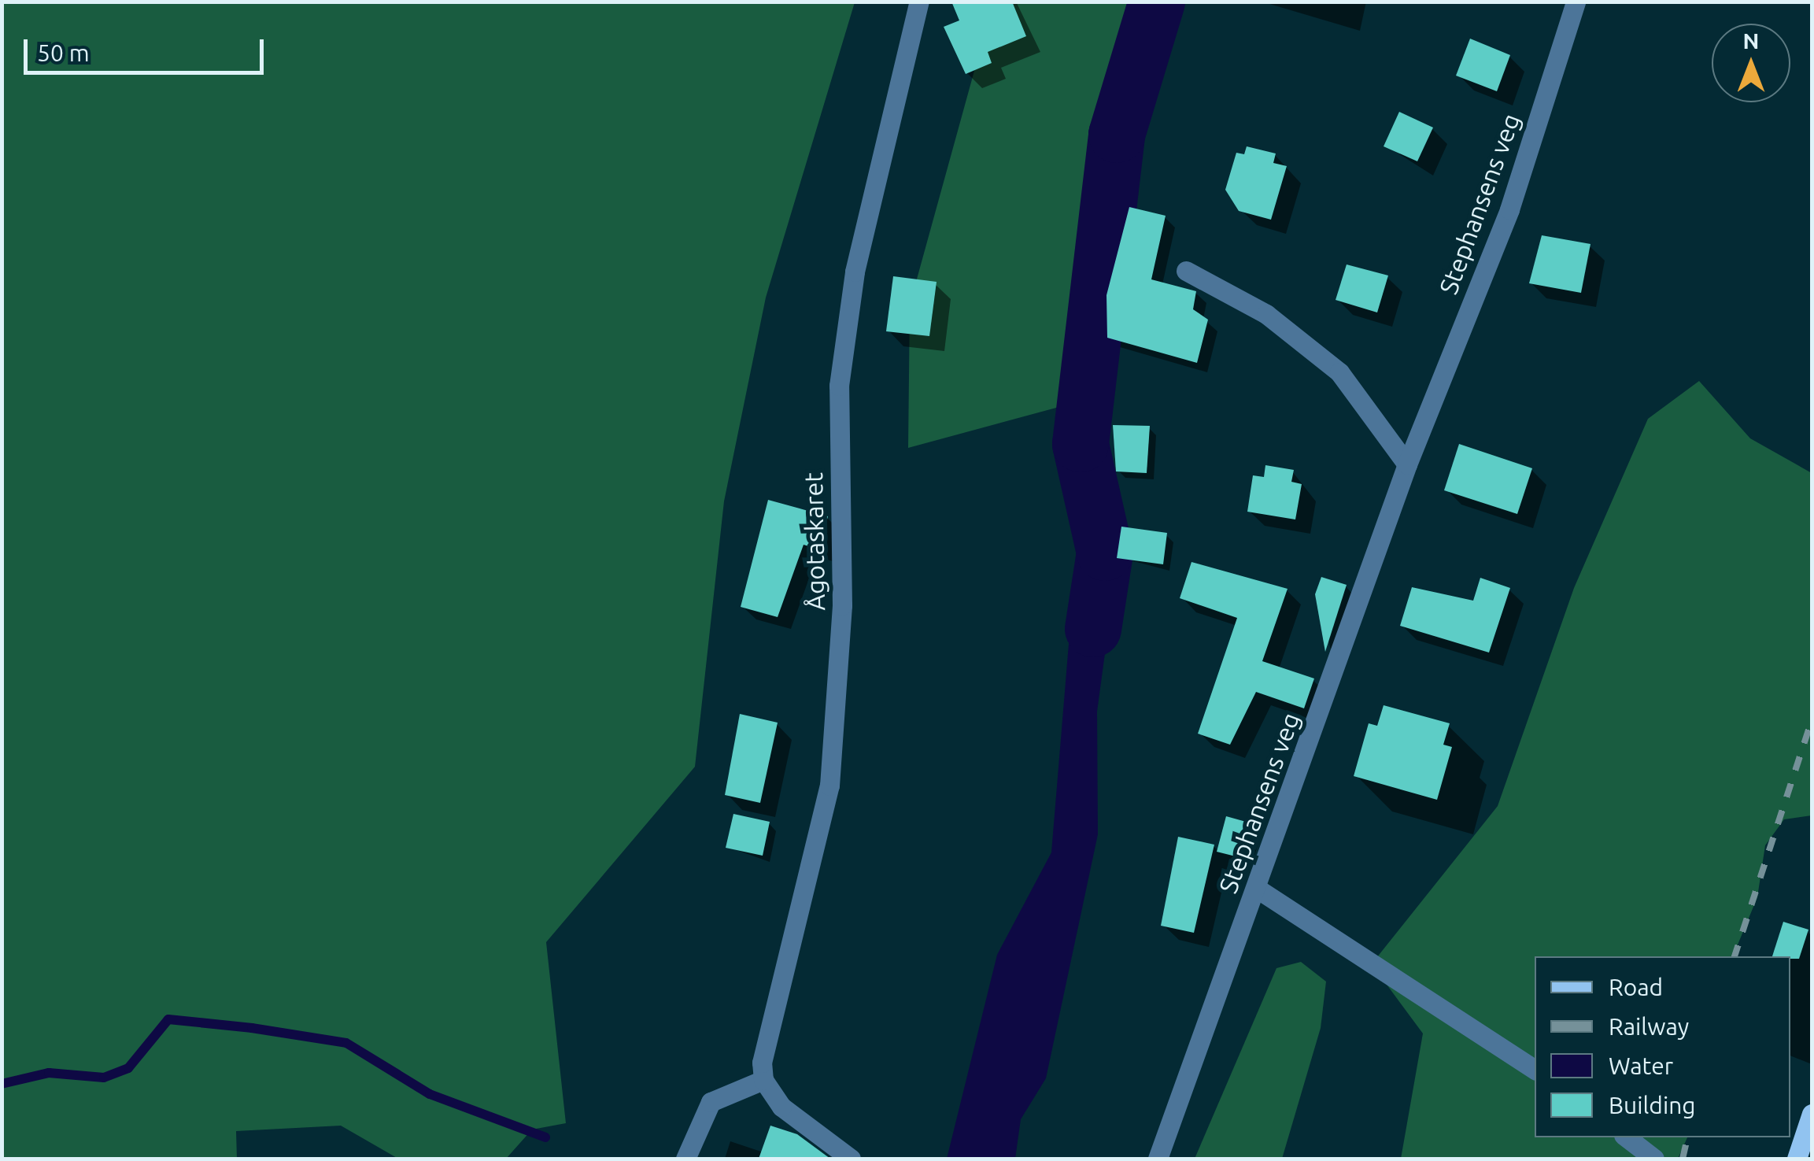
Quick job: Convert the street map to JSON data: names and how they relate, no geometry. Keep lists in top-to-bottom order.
{
  "streets": {
    "street": ["Stephansens veg", "Ågotaskaret"]
  },
  "legend": [
    "Road",
    "Railway",
    "Water",
    "Building"
  ],
  "scale_bar": "50 m",
  "north": "top"
}
